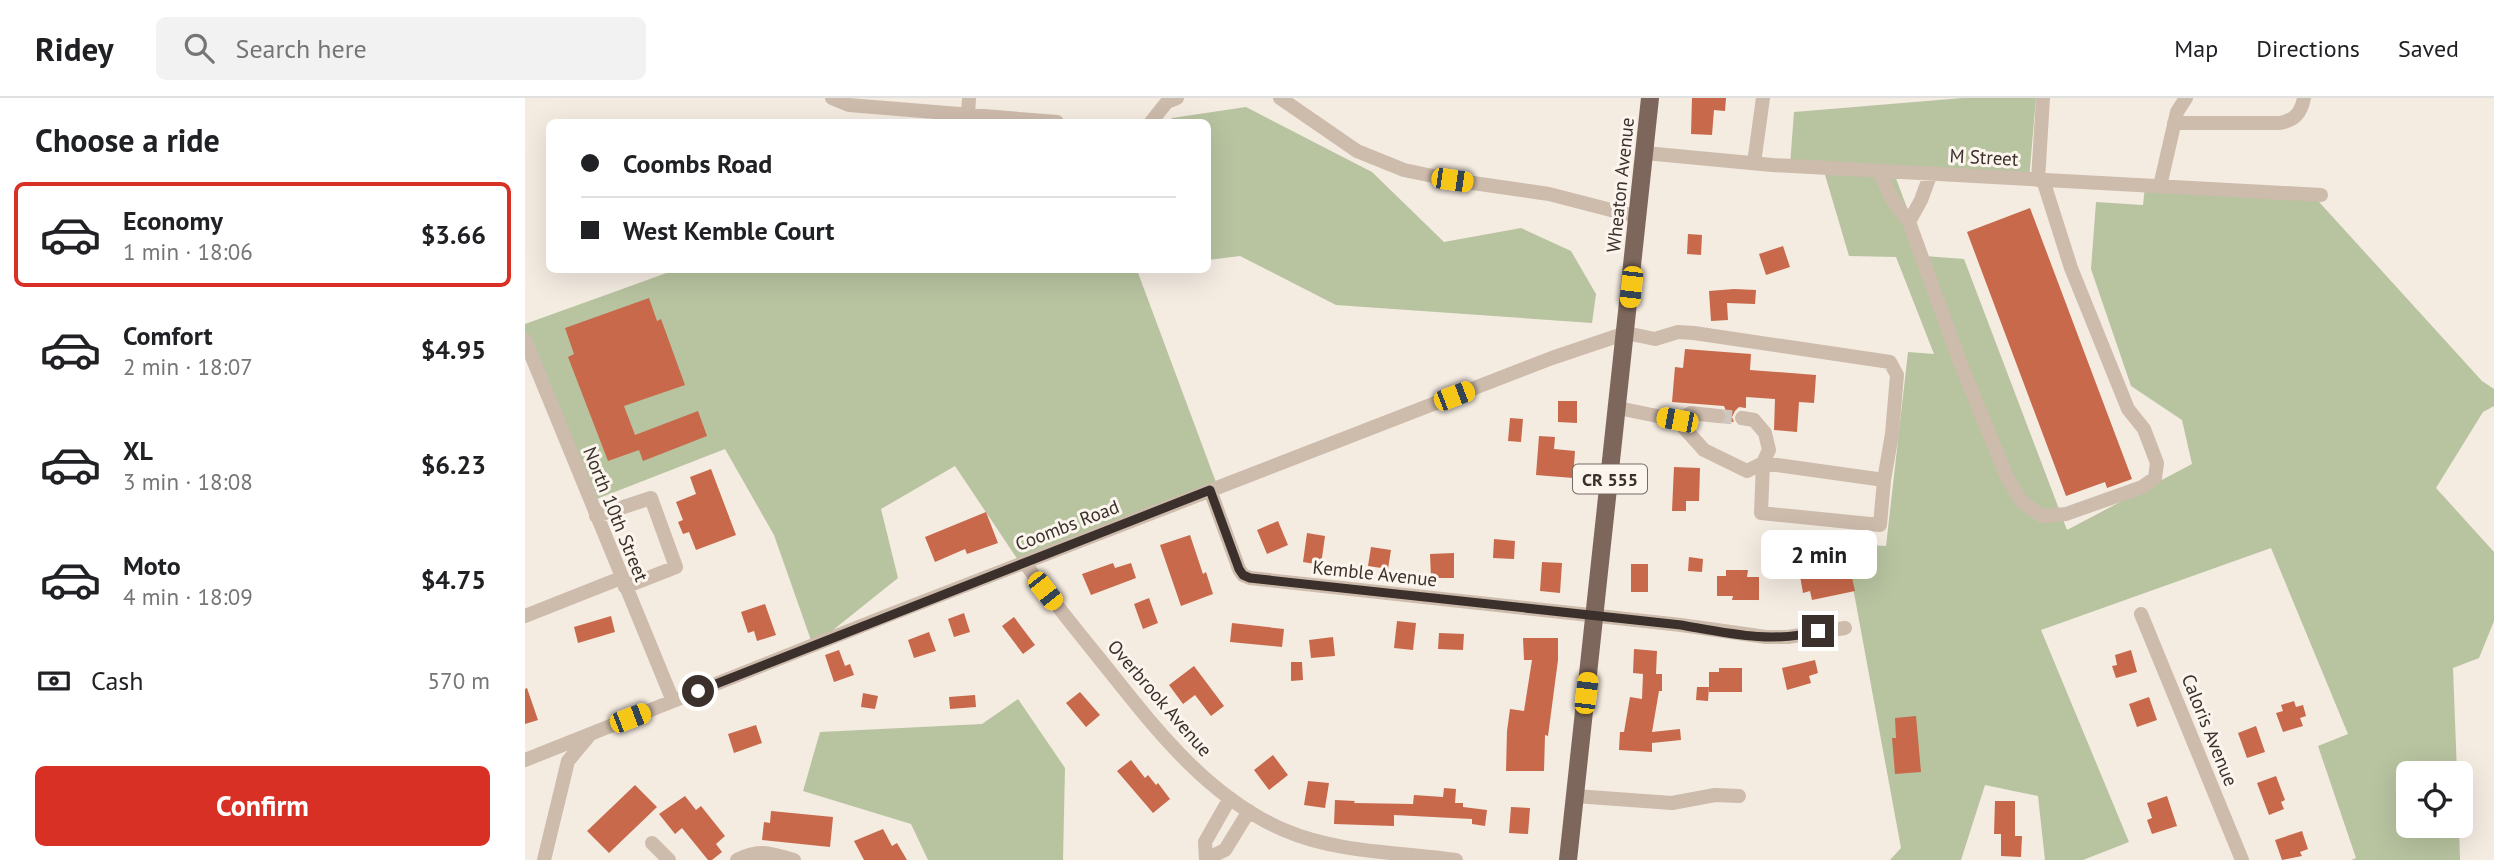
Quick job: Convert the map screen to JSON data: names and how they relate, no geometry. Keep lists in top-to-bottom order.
{
  "streets": {
    "main road": ["Wheaton Avenue", "CR 555"],
    "street": [
      "M Street",
      "North 10th Street",
      "Coombs Road",
      "Kemble Avenue",
      "Overbrook Avenue",
      "Caloris Avenue"
    ]
  },
  "crossings": [
    ["M Street", "Wheaton Avenue"],
    ["Wheaton Avenue", "Coombs Road"],
    ["Wheaton Avenue", "Kemble Avenue"],
    ["North 10th Street", "Coombs Road"],
    ["Coombs Road", "Kemble Avenue"],
    ["Coombs Road", "Overbrook Avenue"]
  ],
  "page": {
    "header": "Ridey",
    "search": "Search here",
    "nav": ["Map", "Directions", "Saved"],
    "heading": "Choose a ride",
    "banner": ["Coombs Road", "West Kemble Court"],
    "list": [
      {
        "name": "Economy",
        "note": "1 min · 18:06",
        "value": "$3.66"
      },
      {
        "name": "Comfort",
        "note": "2 min · 18:07",
        "value": "$4.95"
      },
      {
        "name": "XL",
        "note": "3 min · 18:08",
        "value": "$6.23"
      },
      {
        "name": "Moto",
        "note": "4 min · 18:09",
        "value": "$4.75"
      }
    ],
    "bubble": "2 min",
    "pay": ["Cash", "570 m"],
    "buttons": "Confirm"
  }
}
